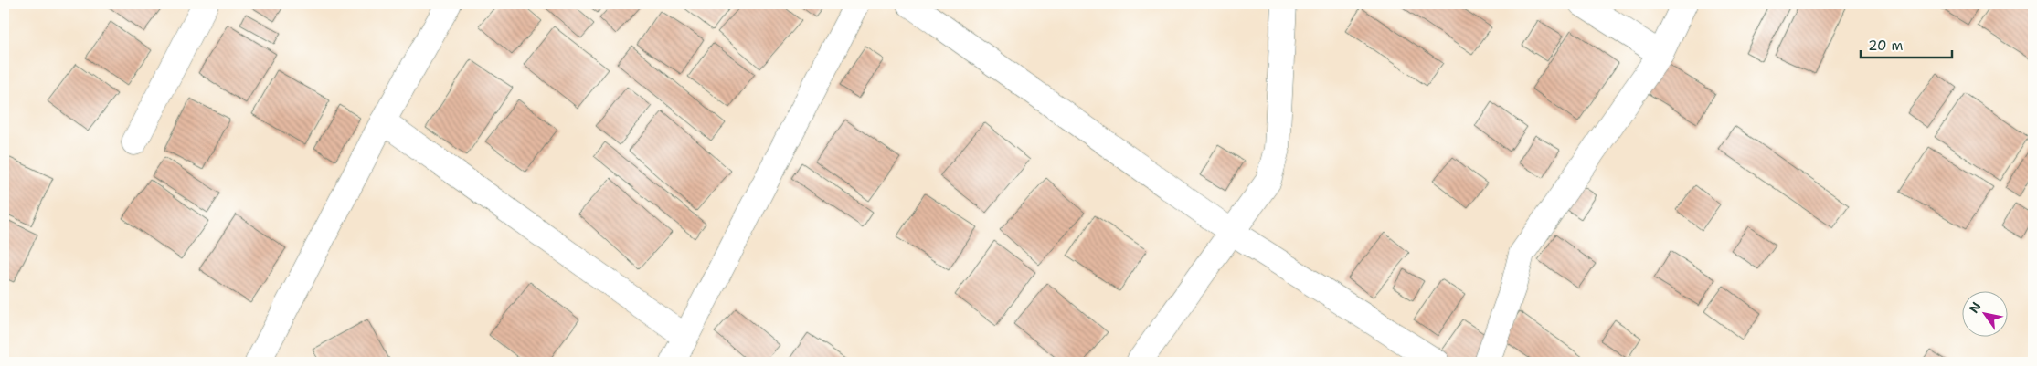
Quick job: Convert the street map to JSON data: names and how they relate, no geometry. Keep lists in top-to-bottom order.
{
  "scale_bar": "20 m",
  "north": "top left"
}
